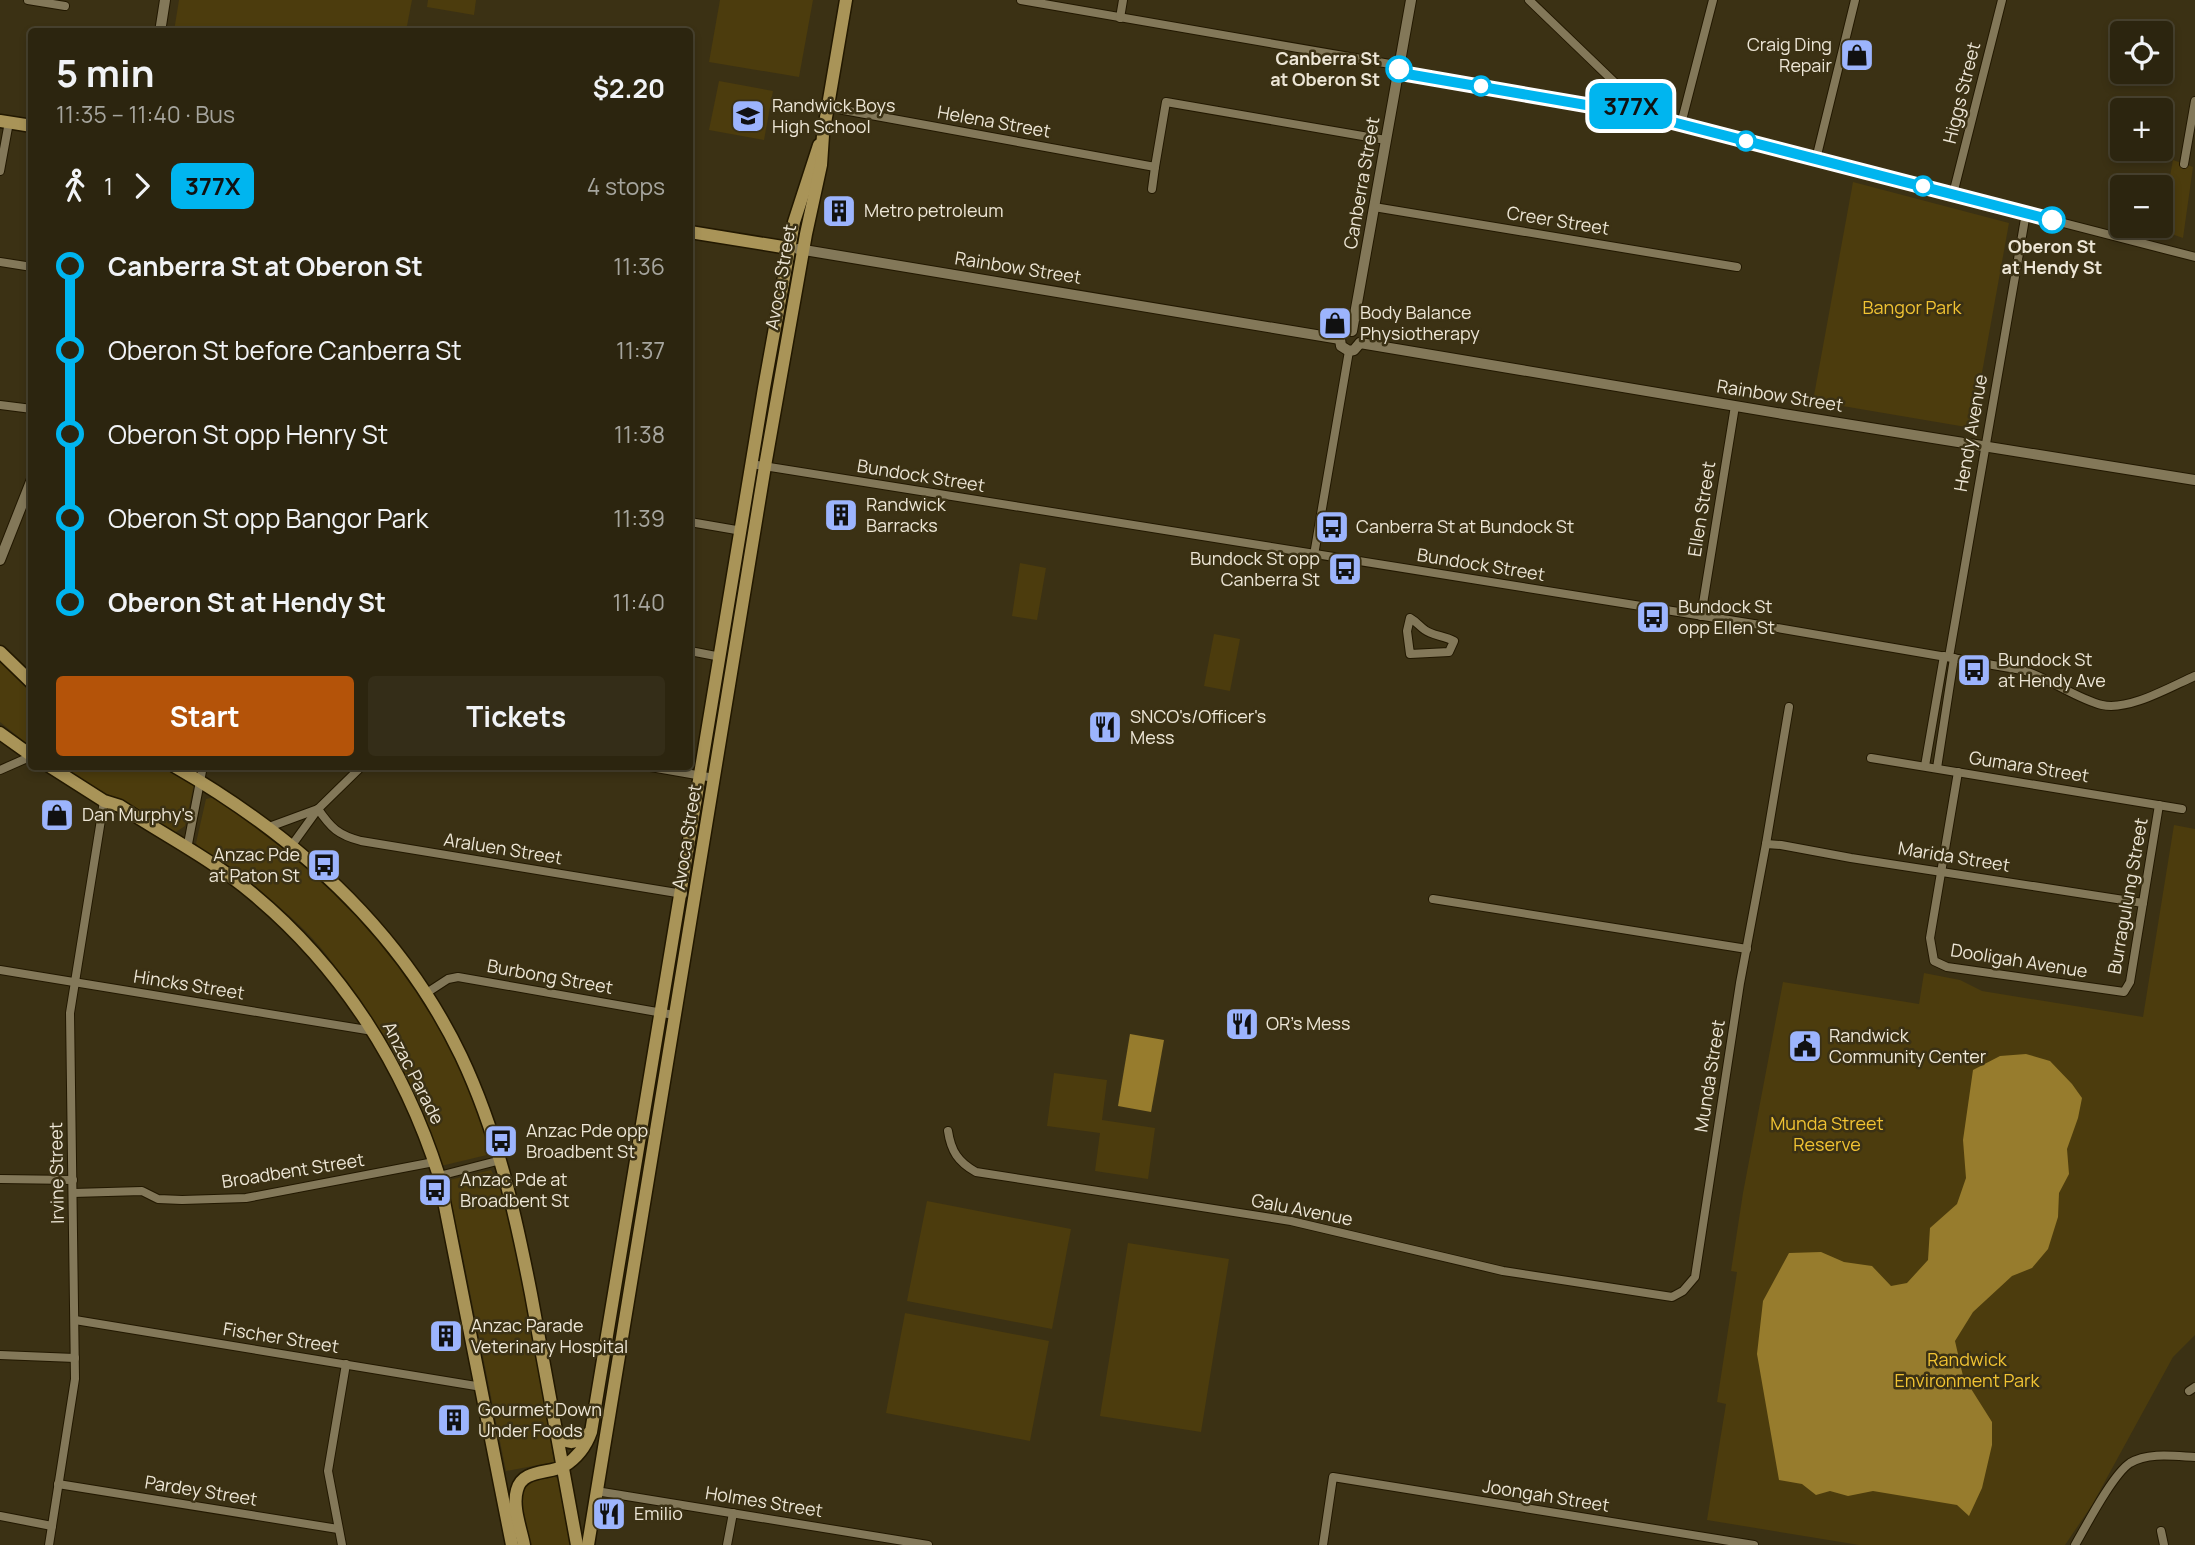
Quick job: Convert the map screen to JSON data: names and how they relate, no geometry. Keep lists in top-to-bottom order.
{
  "streets": {
    "main road": ["Rainbow Street", "Avoca Street", "Anzac Parade"],
    "street": [
      "Higgs Street",
      "Helena Street",
      "Canberra Street",
      "Creer Street",
      "Hendy Avenue",
      "Bundock Street",
      "Ellen Street",
      "Gumara Street",
      "Araluen Street",
      "Marida Street",
      "Burragulung Street",
      "Dooligah Avenue",
      "Burbong Street",
      "Hincks Street",
      "Munda Street",
      "Broadbent Street",
      "Irvine Street",
      "Galu Avenue",
      "Fischer Street",
      "Pardey Street",
      "Joongah Street",
      "Holmes Street"
    ]
  },
  "crossings": [
    ["Helena Street", "Avoca Street"],
    ["Canberra Street", "Creer Street"],
    ["Canberra Street", "Rainbow Street"],
    ["Rainbow Street", "Avoca Street"],
    ["Rainbow Street", "Hendy Avenue"],
    ["Rainbow Street", "Ellen Street"],
    ["Avoca Street", "Bundock Street"],
    ["Avoca Street", "Araluen Street"],
    ["Avoca Street", "Burbong Street"],
    ["Avoca Street", "Holmes Street"],
    ["Hendy Avenue", "Bundock Street"],
    ["Hendy Avenue", "Gumara Street"],
    ["Bundock Street", "Ellen Street"],
    ["Gumara Street", "Burragulung Street"],
    ["Gumara Street", "Dooligah Avenue"],
    ["Marida Street", "Burragulung Street"],
    ["Marida Street", "Dooligah Avenue"],
    ["Marida Street", "Munda Street"],
    ["Burragulung Street", "Dooligah Avenue"],
    ["Hincks Street", "Anzac Parade"],
    ["Hincks Street", "Irvine Street"],
    ["Anzac Parade", "Broadbent Street"],
    ["Anzac Parade", "Irvine Street"],
    ["Anzac Parade", "Fischer Street"],
    ["Munda Street", "Galu Avenue"],
    ["Broadbent Street", "Irvine Street"],
    ["Irvine Street", "Fischer Street"],
    ["Irvine Street", "Pardey Street"]
  ],
  "parks": ["Bangor Park", "Munda Street Reserve", "Randwick Environment Park"],
  "places": {
    "shop": ["Craig Ding Repair", "Body Balance Physiotherapy", "Dan Murphy's"],
    "other": ["Canberra St at Oberon St", "Oberon St at Hendy St"],
    "school or university": ["Randwick Boys High School"],
    "building": [
      "Metro petroleum",
      "Randwick Barracks",
      "Anzac Parade Veterinary Hospital",
      "Gourmet Down Under Foods"
    ],
    "bus stop": [
      "Canberra St at Bundock St",
      "Bundock St opp Canberra St",
      "Bundock St opp Ellen St",
      "Bundock St at Hendy Ave",
      "Anzac Pde at Paton St",
      "Anzac Pde opp Broadbent St",
      "Anzac Pde at Broadbent St"
    ],
    "restaurant": ["SNCO's/Officer's Mess", "OR's Mess", "Emilio"],
    "public building": ["Randwick Community Center"]
  },
  "lines": ["bus line 377X"],
  "page": {
    "on_map": "377X",
    "map_buttons": ["+", "−"],
    "heading": ["5 min", "11:35 – 11:40 · Bus", "$2.20"],
    "legs": ["1", "377X", "4 stops"],
    "list": [
      {
        "name": "Canberra St at Oberon St",
        "value": "11:36"
      },
      {
        "name": "Oberon St before Canberra St",
        "value": "11:37"
      },
      {
        "name": "Oberon St opp Henry St",
        "value": "11:38"
      },
      {
        "name": "Oberon St opp Bangor Park",
        "value": "11:39"
      },
      {
        "name": "Oberon St at Hendy St",
        "value": "11:40"
      }
    ],
    "buttons": ["Start", "Tickets"]
  }
}
